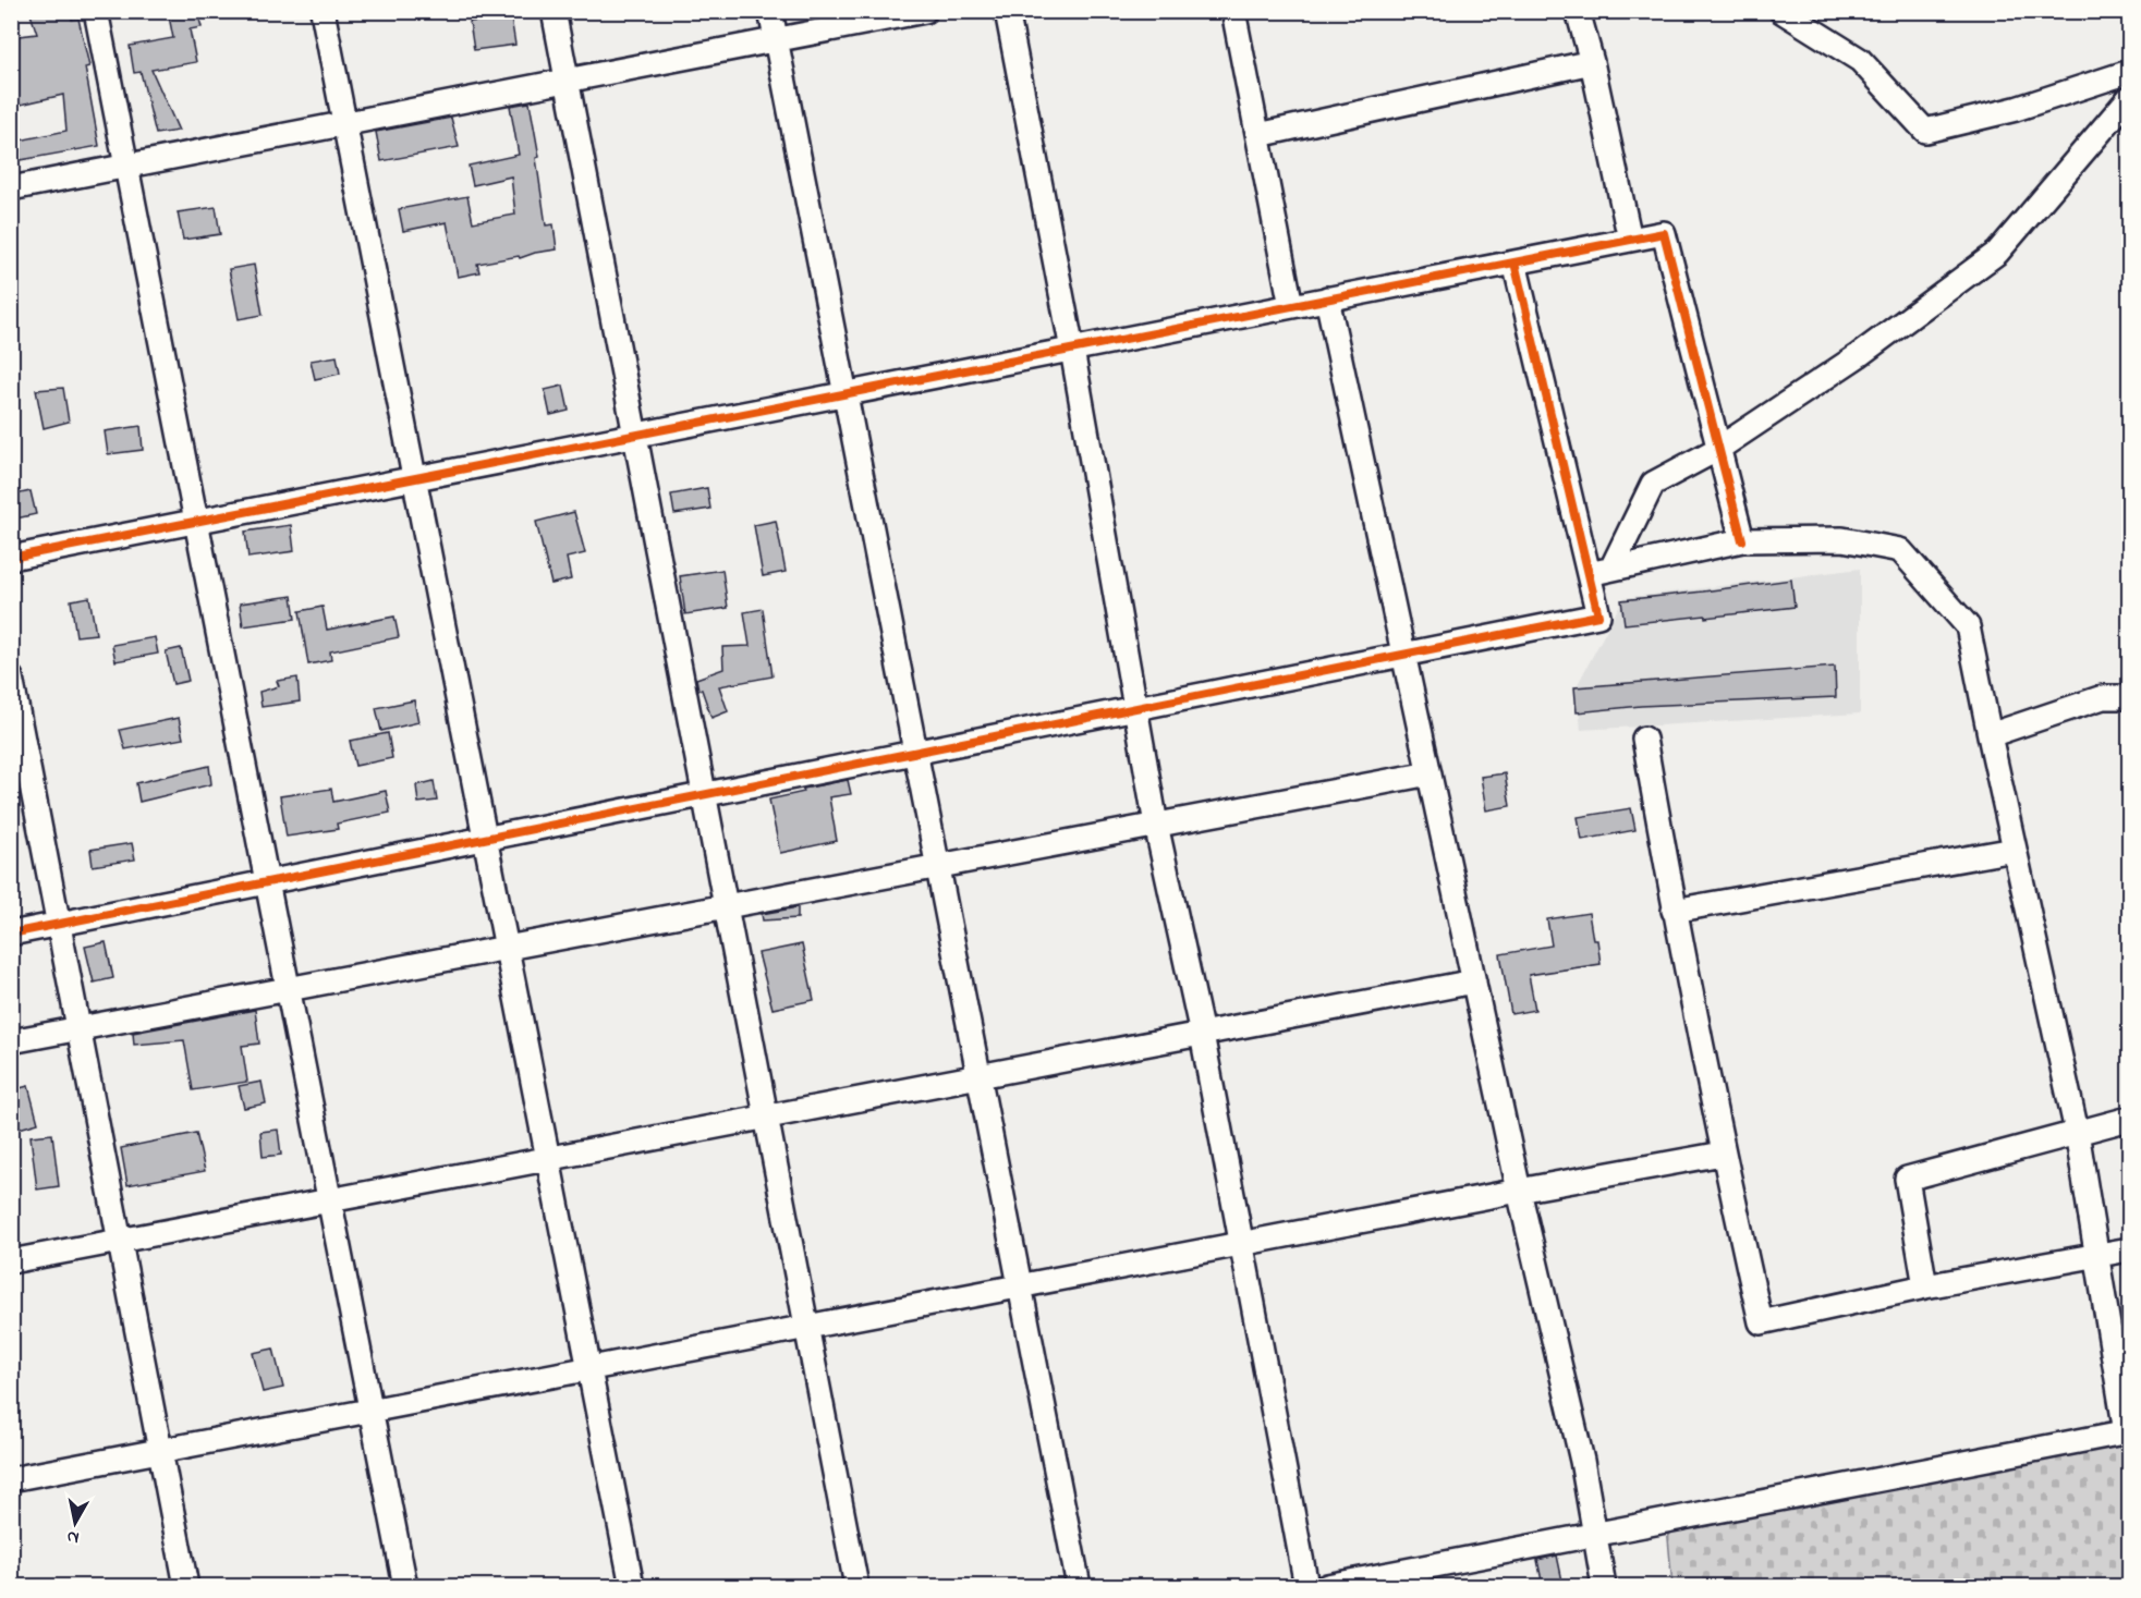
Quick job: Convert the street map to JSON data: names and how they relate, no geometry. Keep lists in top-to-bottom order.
{
  "north": "bottom"
}
